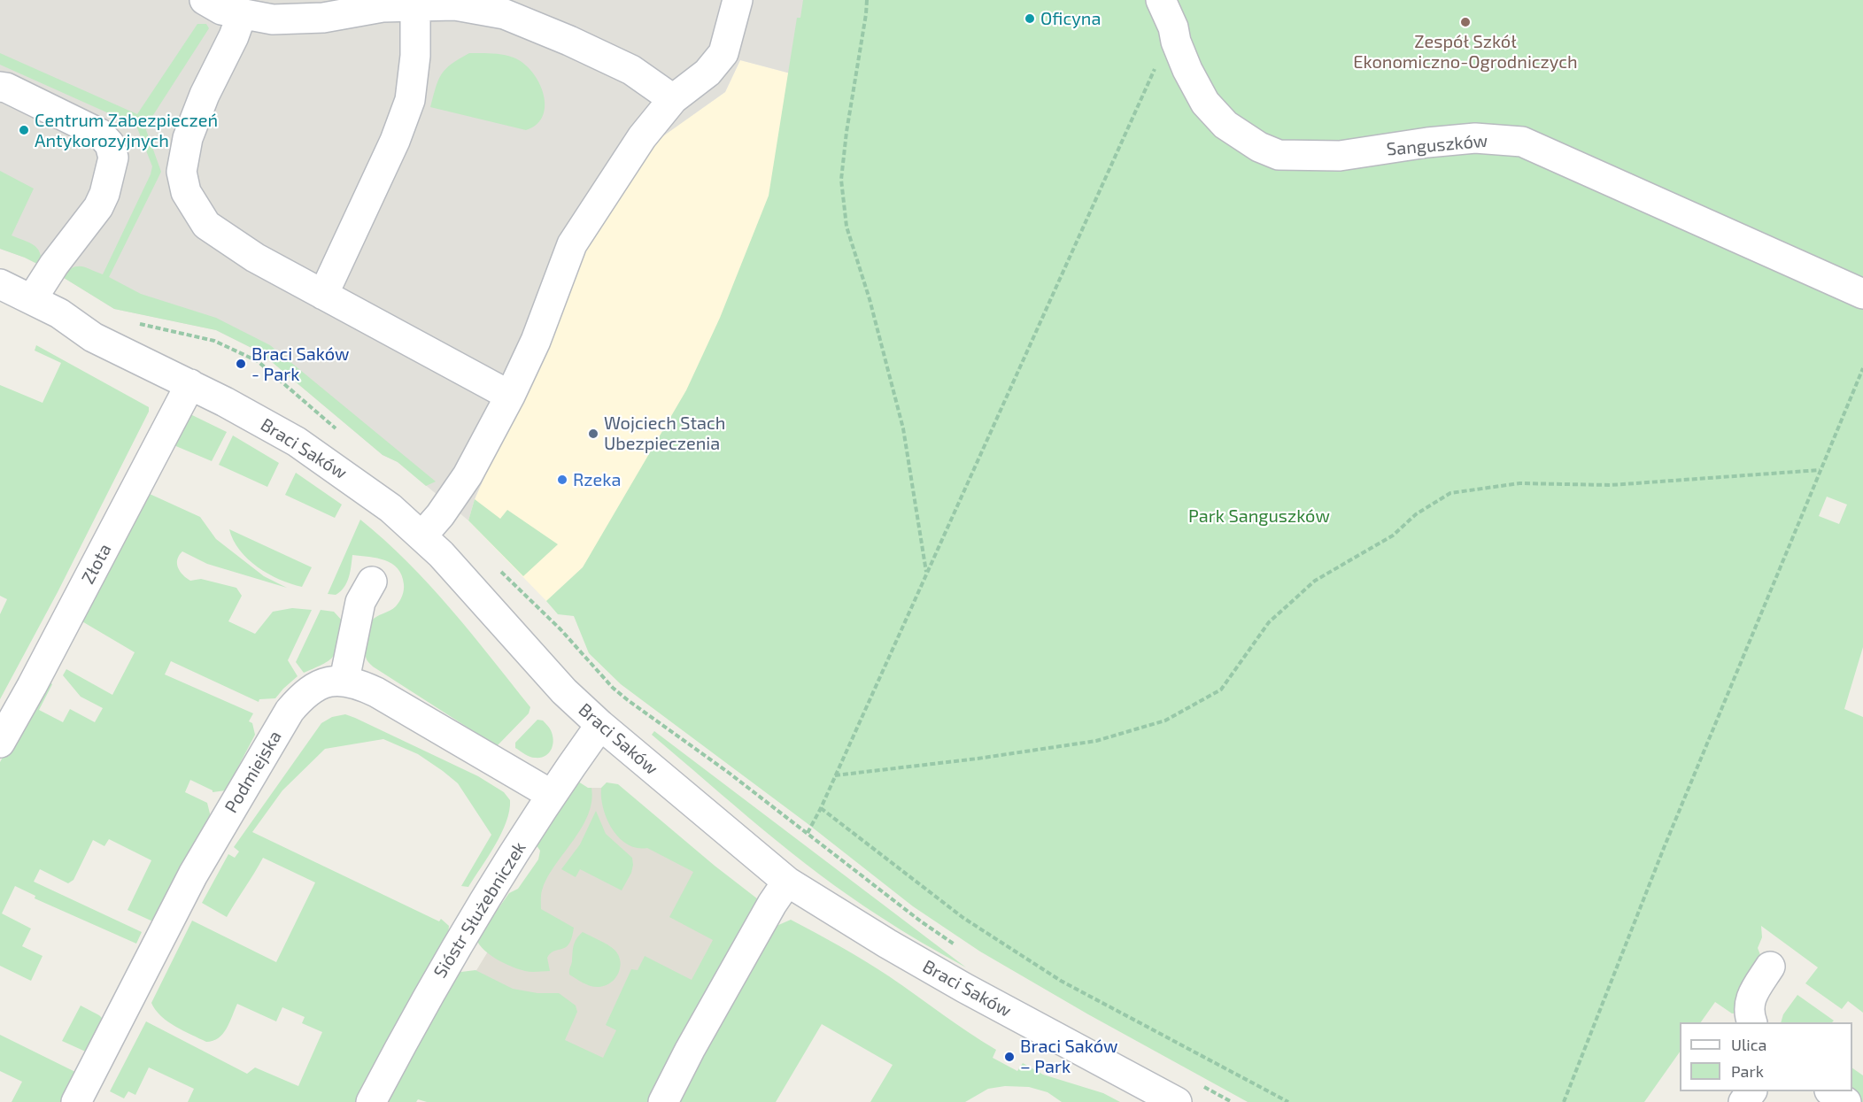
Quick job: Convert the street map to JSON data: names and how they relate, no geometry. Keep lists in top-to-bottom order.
{
  "streets": {
    "street": [
      "Sanguszków",
      "Braci Saków",
      "Złota",
      "Podmiejska",
      "Sióstr Służebniczek"
    ]
  },
  "crossings": [
    ["Braci Saków", "Złota"],
    ["Braci Saków", "Sióstr Służebniczek"]
  ],
  "parks": ["Park Sanguszków"],
  "places": [
    "Oficyna",
    "Zespół Szkół Ekonomiczno-Ogrodniczych",
    "Centrum Zabezpieczeń Antykorozyjnych",
    "Braci Saków - Park",
    "Wojciech Stach Ubezpieczenia",
    "Rzeka",
    "Braci Saków – Park"
  ],
  "legend": ["Ulica", "Park"]
}
